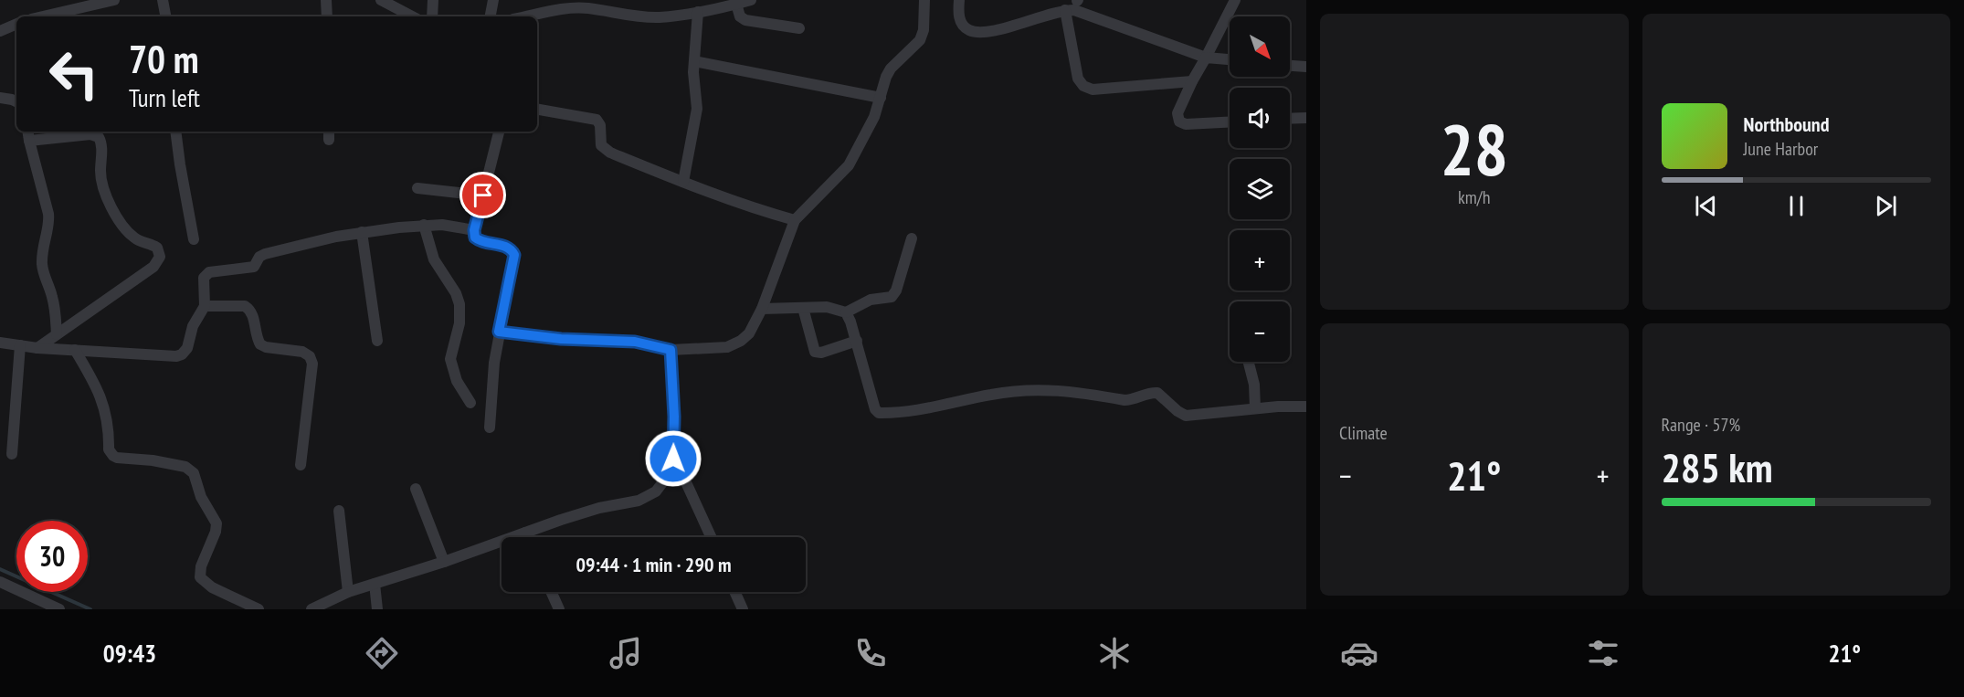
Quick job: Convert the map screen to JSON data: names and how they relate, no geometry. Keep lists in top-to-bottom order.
{
  "north": "bottom right",
  "page": {
    "tile": [
      ["28", "km/h"],
      "Climate",
      ["Range · 57%", "285 km"]
    ],
    "map_buttons": ["+", "−"],
    "turn": ["70 m", "Turn left"],
    "song": ["Northbound", "June Harbor"],
    "heat": ["−", "21°", "+"],
    "limit": "30",
    "trip": "09:44 · 1 min · 290 m",
    "tabs": ["09:43", "21°"]
  }
}
